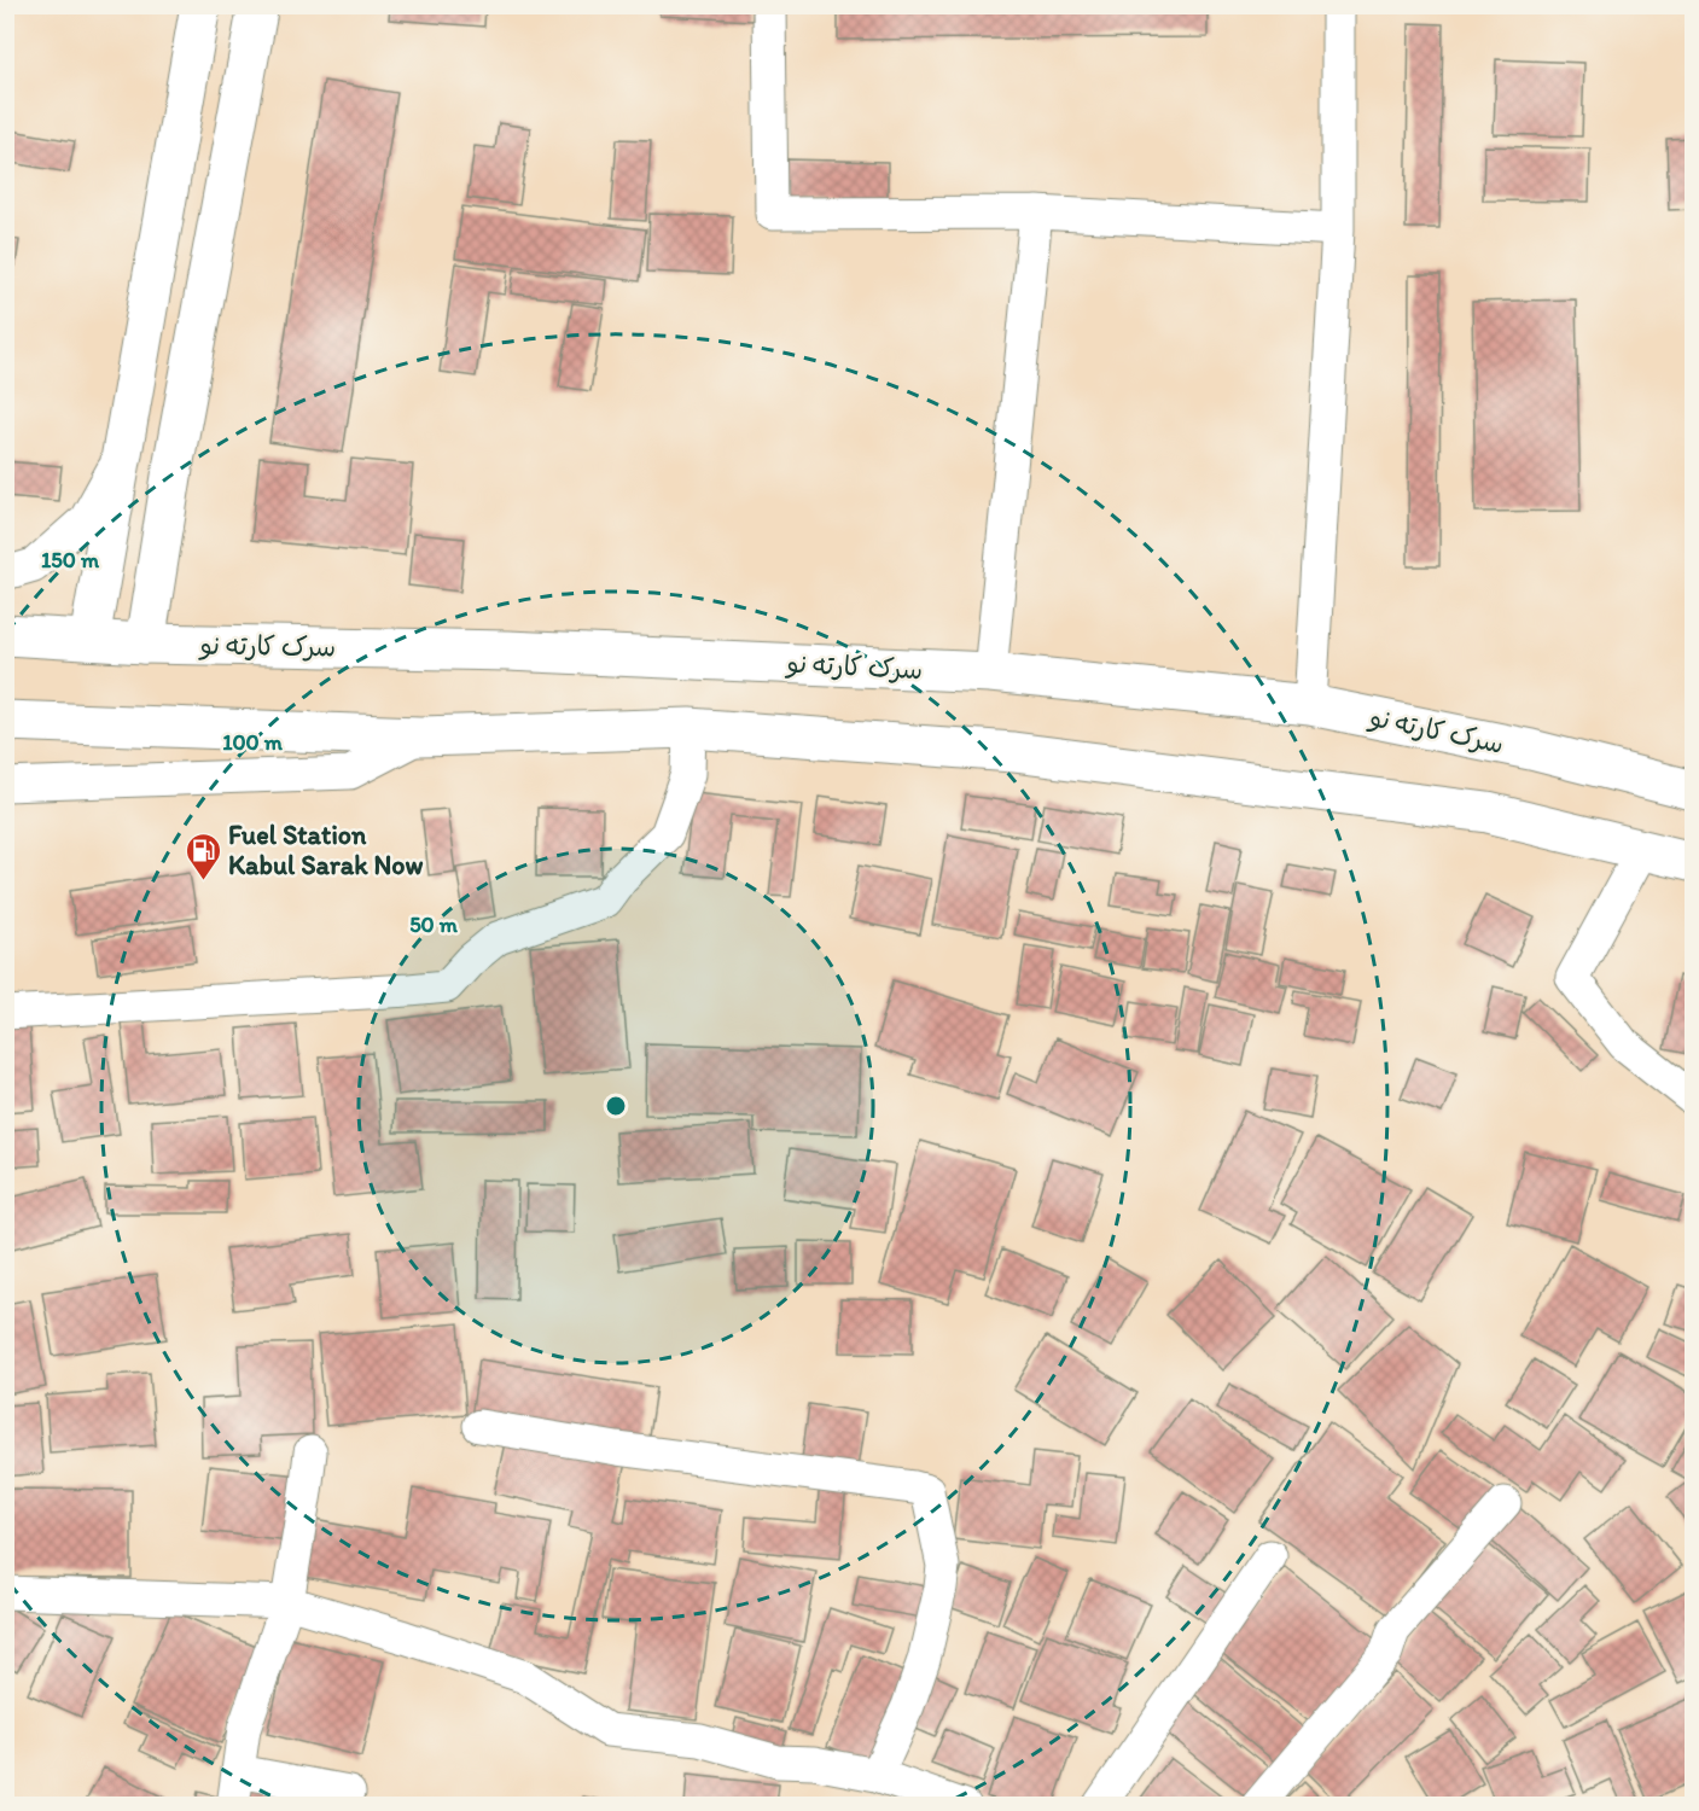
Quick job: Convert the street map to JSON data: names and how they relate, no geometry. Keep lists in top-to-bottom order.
{
  "streets": {
    "main road": ["سرک کارته نو"]
  },
  "places": {
    "fuel station": ["Fuel Station Kabul Sarak Now"]
  },
  "rings": ["150 m", "100 m", "50 m"]
}
